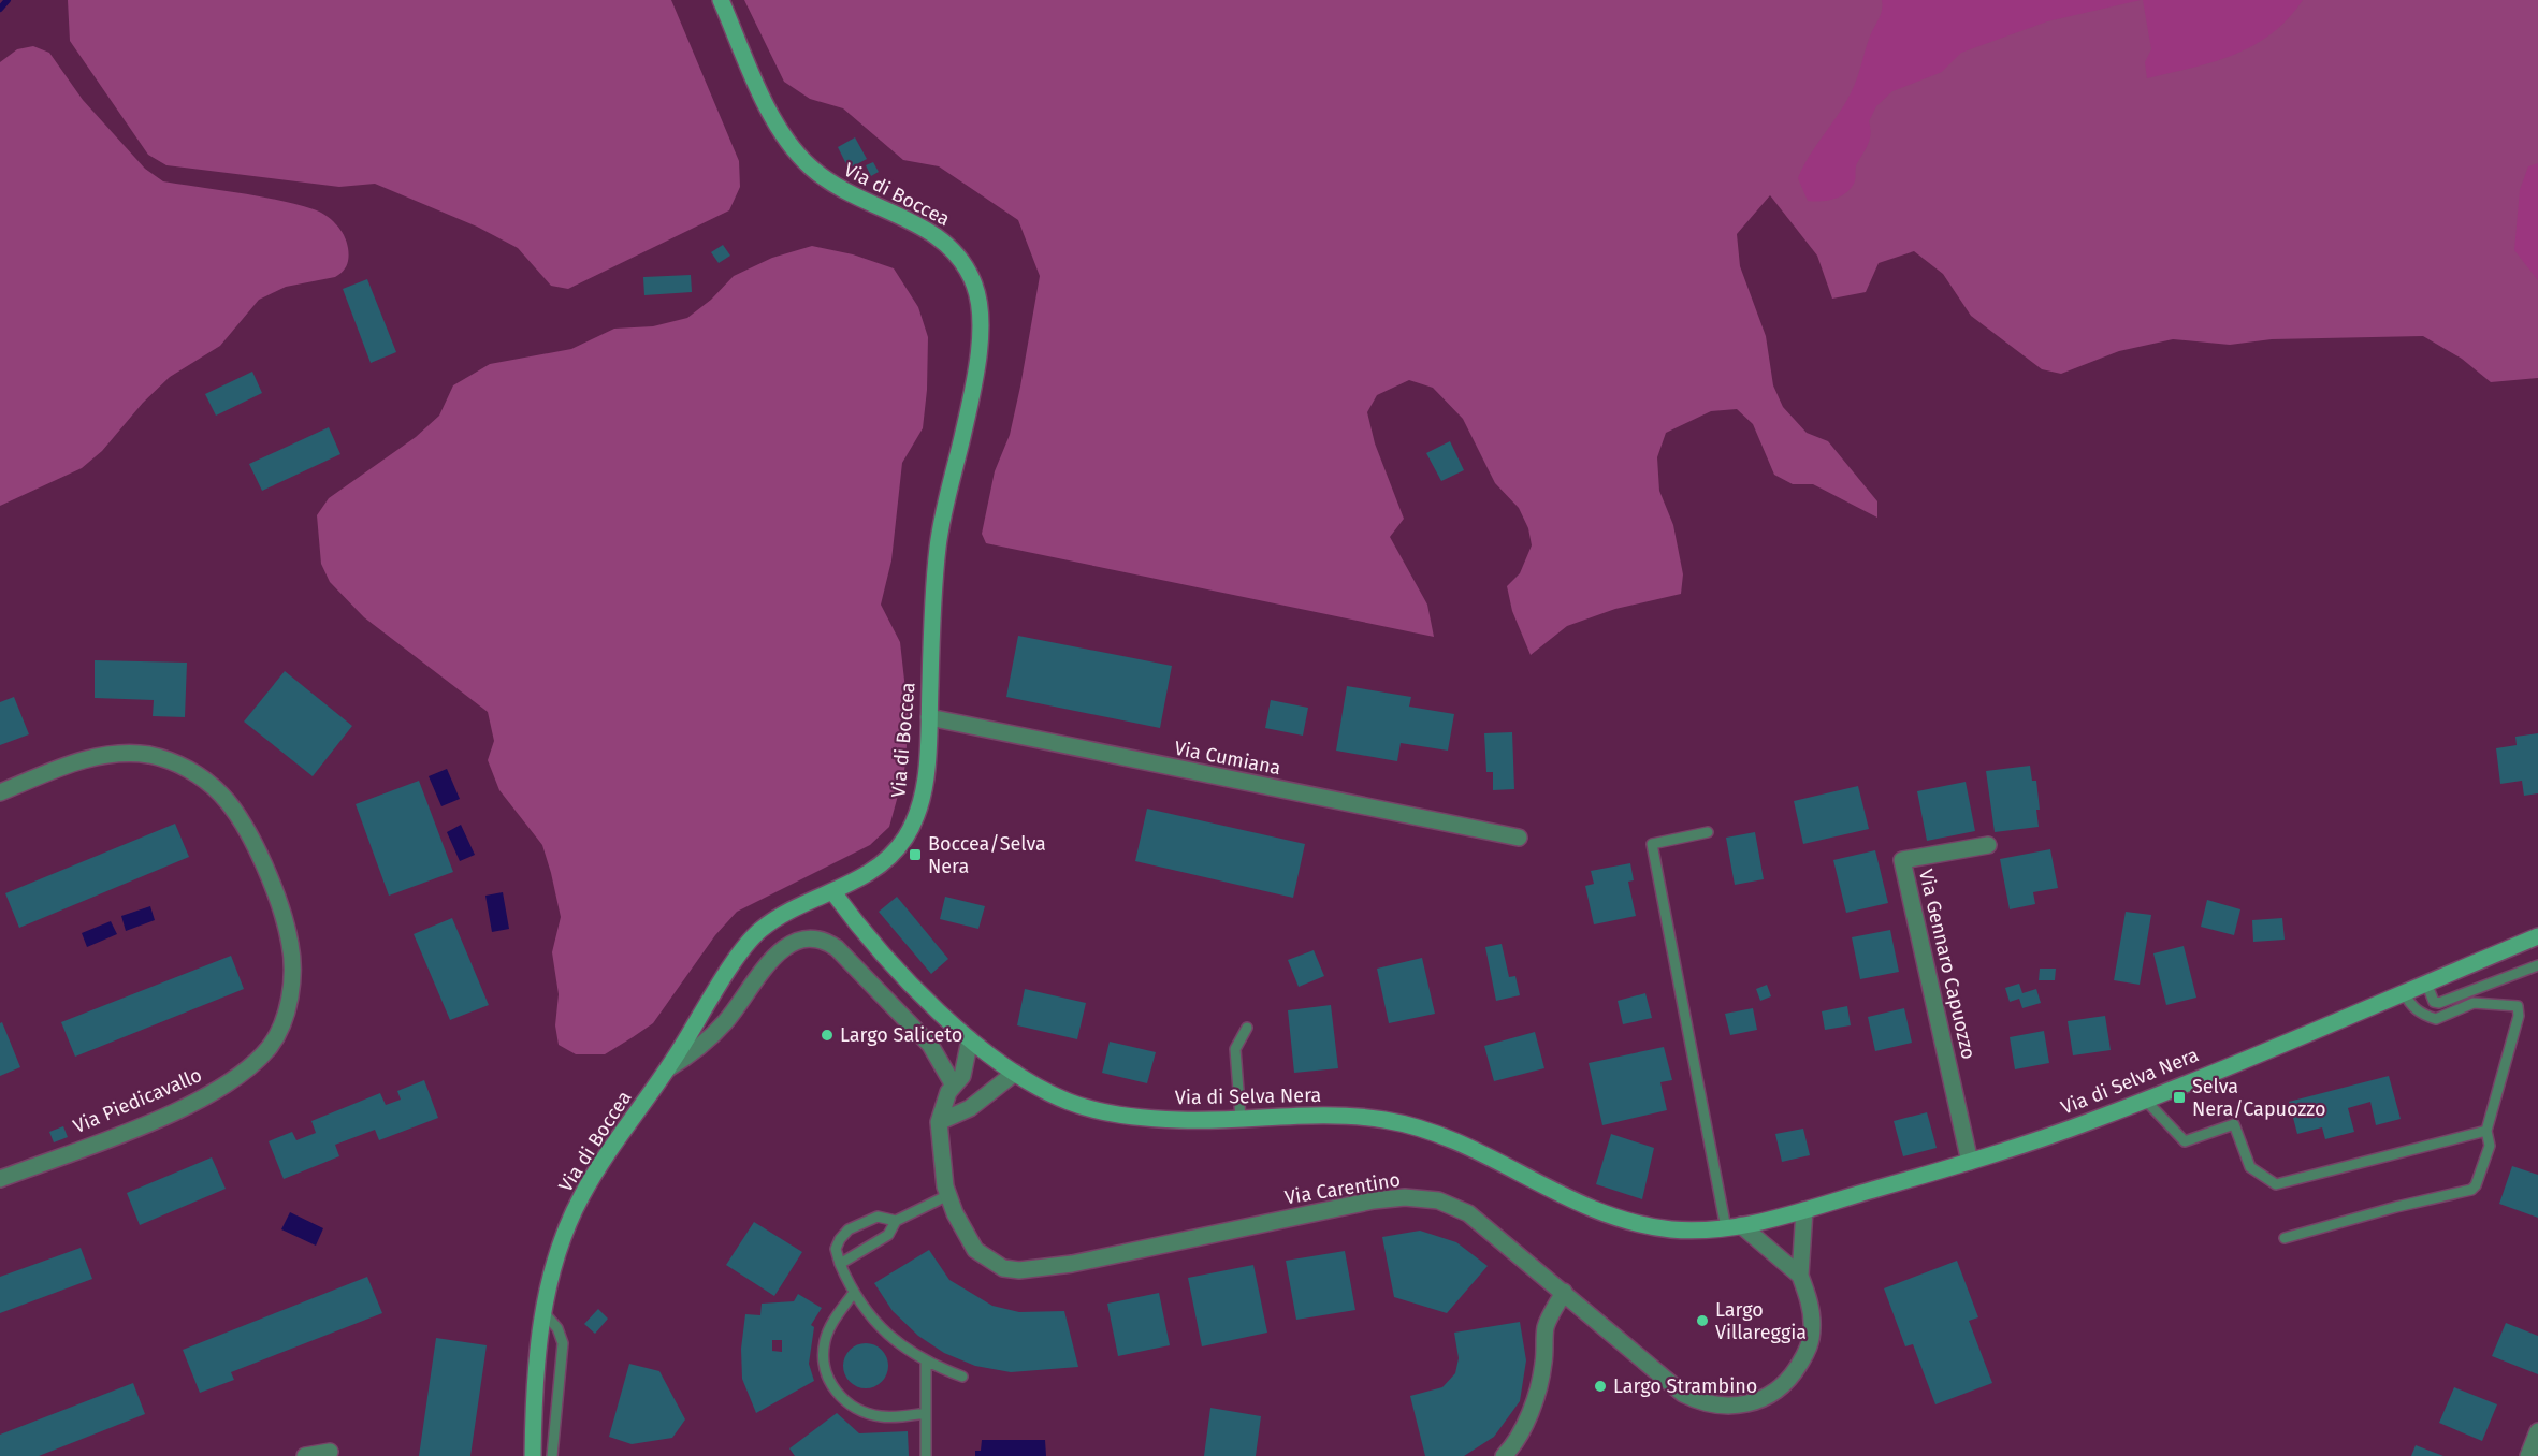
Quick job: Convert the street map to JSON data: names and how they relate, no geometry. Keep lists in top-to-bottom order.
{
  "streets": {
    "street": [
      "Via di Boccea",
      "Via Cumiana",
      "Via Gennaro Capuozzo",
      "Via di Selva Nera",
      "Via Piedicavallo",
      "Via Carentino"
    ]
  },
  "crossings": [
    ["Via di Boccea", "Via Cumiana"],
    ["Via di Boccea", "Via di Selva Nera"],
    ["Via Gennaro Capuozzo", "Via di Selva Nera"],
    ["Via di Selva Nera", "Via Carentino"]
  ],
  "places": {
    "transit": ["Boccea/Selva Nera", "Selva Nera/Capuozzo"],
    "other": ["Largo Saliceto", "Largo Villareggia", "Largo Strambino"]
  }
}
